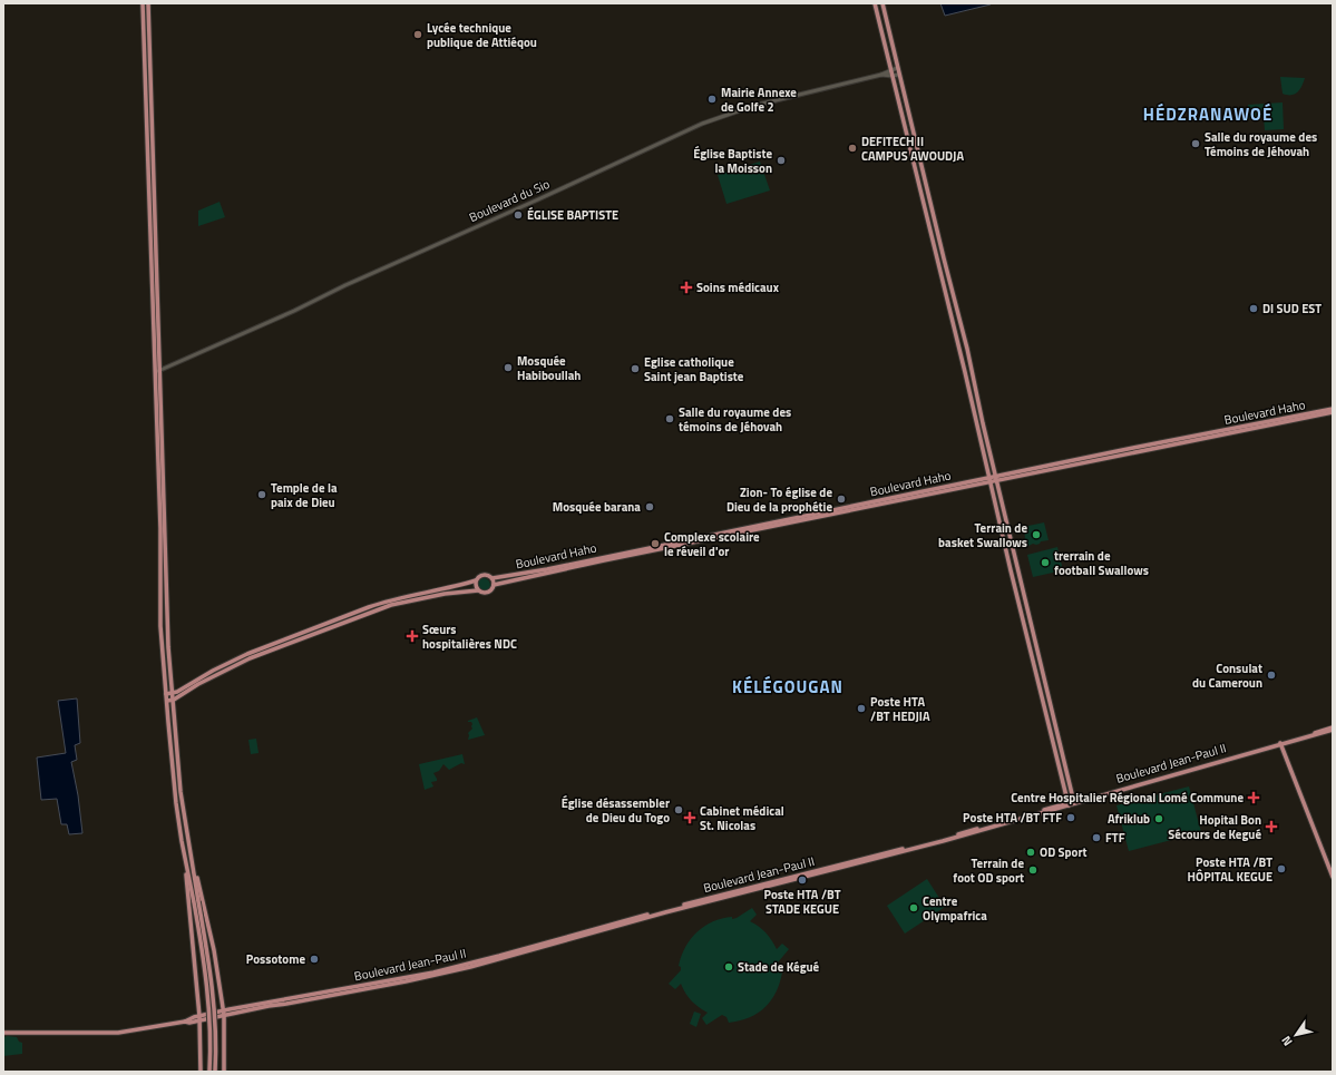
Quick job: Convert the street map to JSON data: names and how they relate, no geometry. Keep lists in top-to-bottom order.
{
  "streets": {
    "main road": ["Boulevard Haho", "Boulevard Jean-Paul II"],
    "street": ["Boulevard du Sio"]
  },
  "districts": ["HÉDZRANAWOÉ", "KÉLÉGOUGAN"],
  "places": {
    "other": [
      "Lycée technique publique de Attiéqou",
      "Mairie Annexe de Golfe 2",
      "Salle du royaume des Témoins de Jéhovah",
      "DEFITECH II CAMPUS AWOUDJA",
      "Église Baptiste la Moisson",
      "ÉGLISE BAPTISTE",
      "DI SUD EST",
      "Mosquée Habiboullah",
      "Eglise catholique Saint jean Baptiste",
      "Salle du royaume des témoins de Jéhovah",
      "Temple de la paix de Dieu",
      "Zion- To église de Dieu de la prophétie",
      "Mosquée barana",
      "Terrain de basket Swallows",
      "Complexe scolaire le réveil d'or",
      "trerrain de football Swallows",
      "Consulat du Cameroun",
      "Poste HTA /BT HEDJIA",
      "Église désassembler de Dieu du Togo",
      "Poste HTA /BT FTF",
      "Afriklub",
      "FTF",
      "OD Sport",
      "Poste HTA /BT HÔPITAL KEGUE",
      "Terrain de foot OD sport",
      "Poste HTA /BT STADE KEGUE",
      "Centre Olympafrica",
      "Possotome",
      "Stade de Kégué"
    ],
    "health": [
      "Soins médicaux",
      "Sœurs hospitalières NDC",
      "Centre Hospitalier Régional Lomé Commune",
      "Cabinet médical St. Nicolas",
      "Hopital Bon Sécours de Kegué"
    ]
  },
  "north": "bottom left"
}
